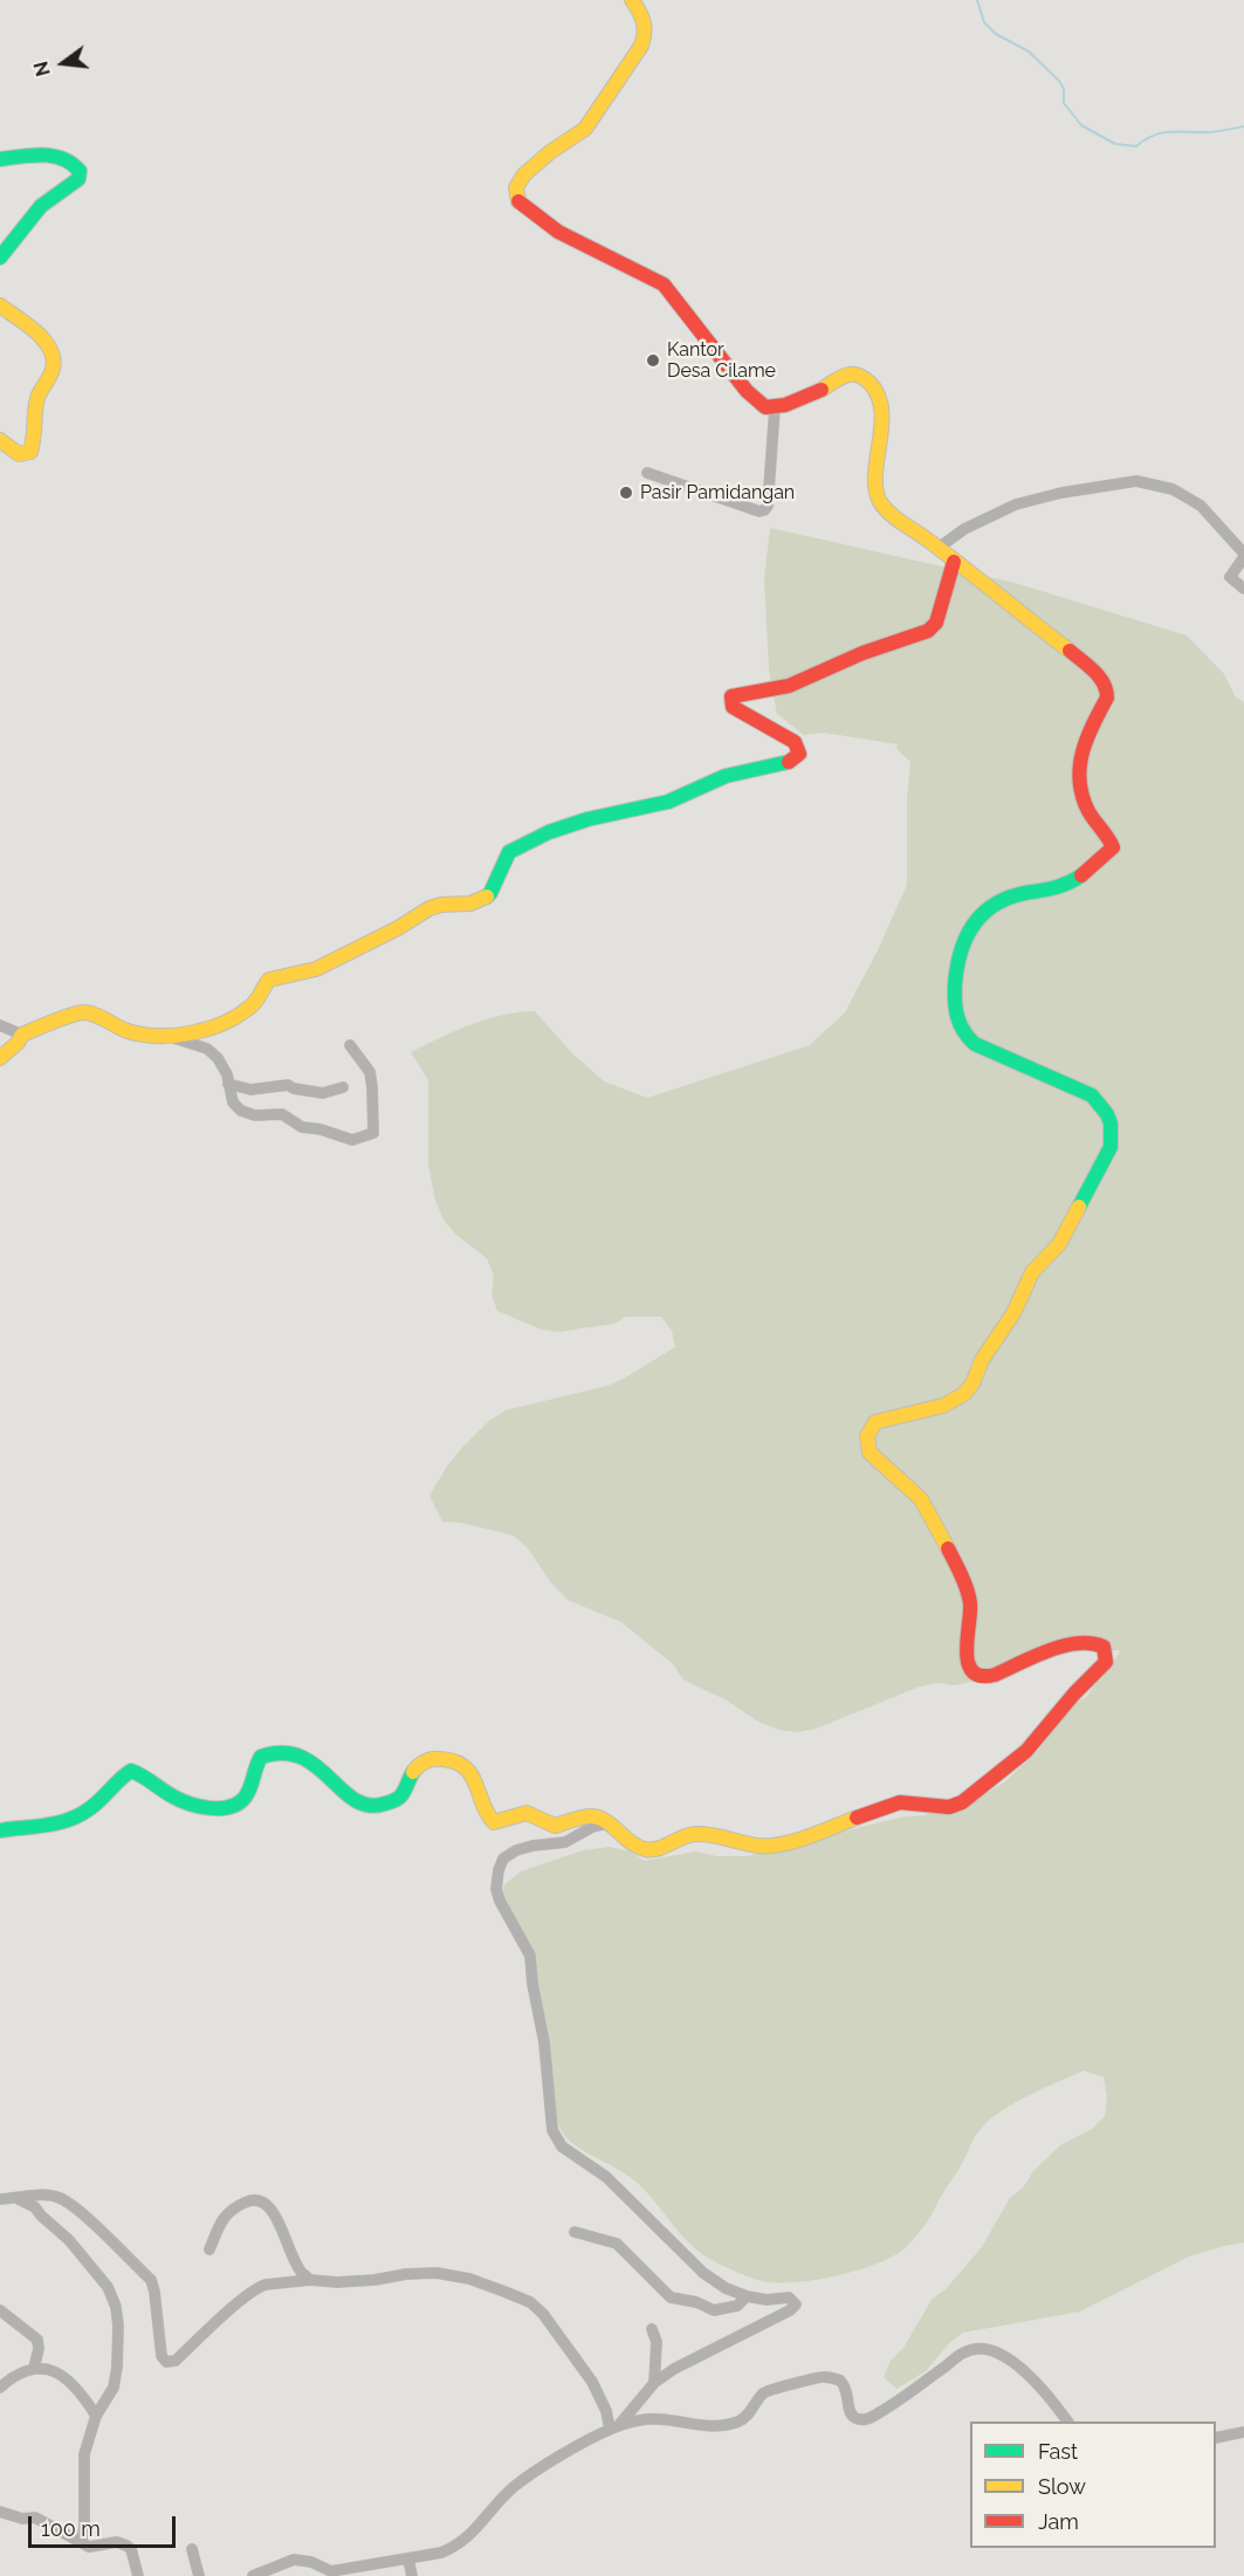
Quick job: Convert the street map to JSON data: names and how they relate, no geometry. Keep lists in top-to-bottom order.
{
  "places": ["Kantor Desa Cilame", "Pasir Pamidangan"],
  "legend": ["Fast", "Slow", "Jam"],
  "scale_bar": "100 m",
  "north": "left"
}
